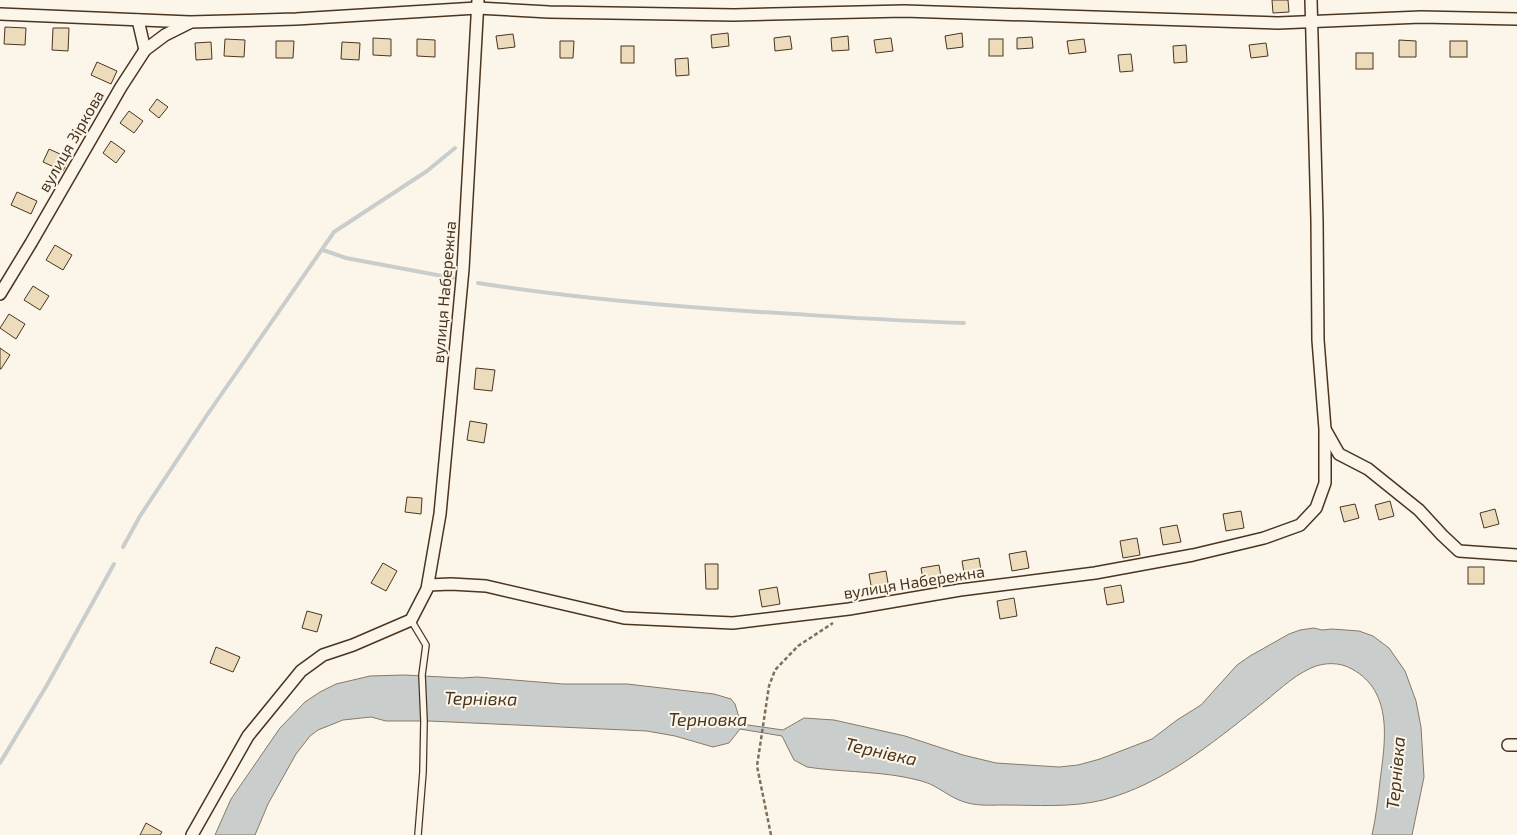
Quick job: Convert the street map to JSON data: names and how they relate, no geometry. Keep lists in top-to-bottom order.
{
  "streets": {
    "street": ["вулиця Зіркова", "вулиця Набережна"]
  },
  "water": ["Тернівка", "Терновка"]
}
